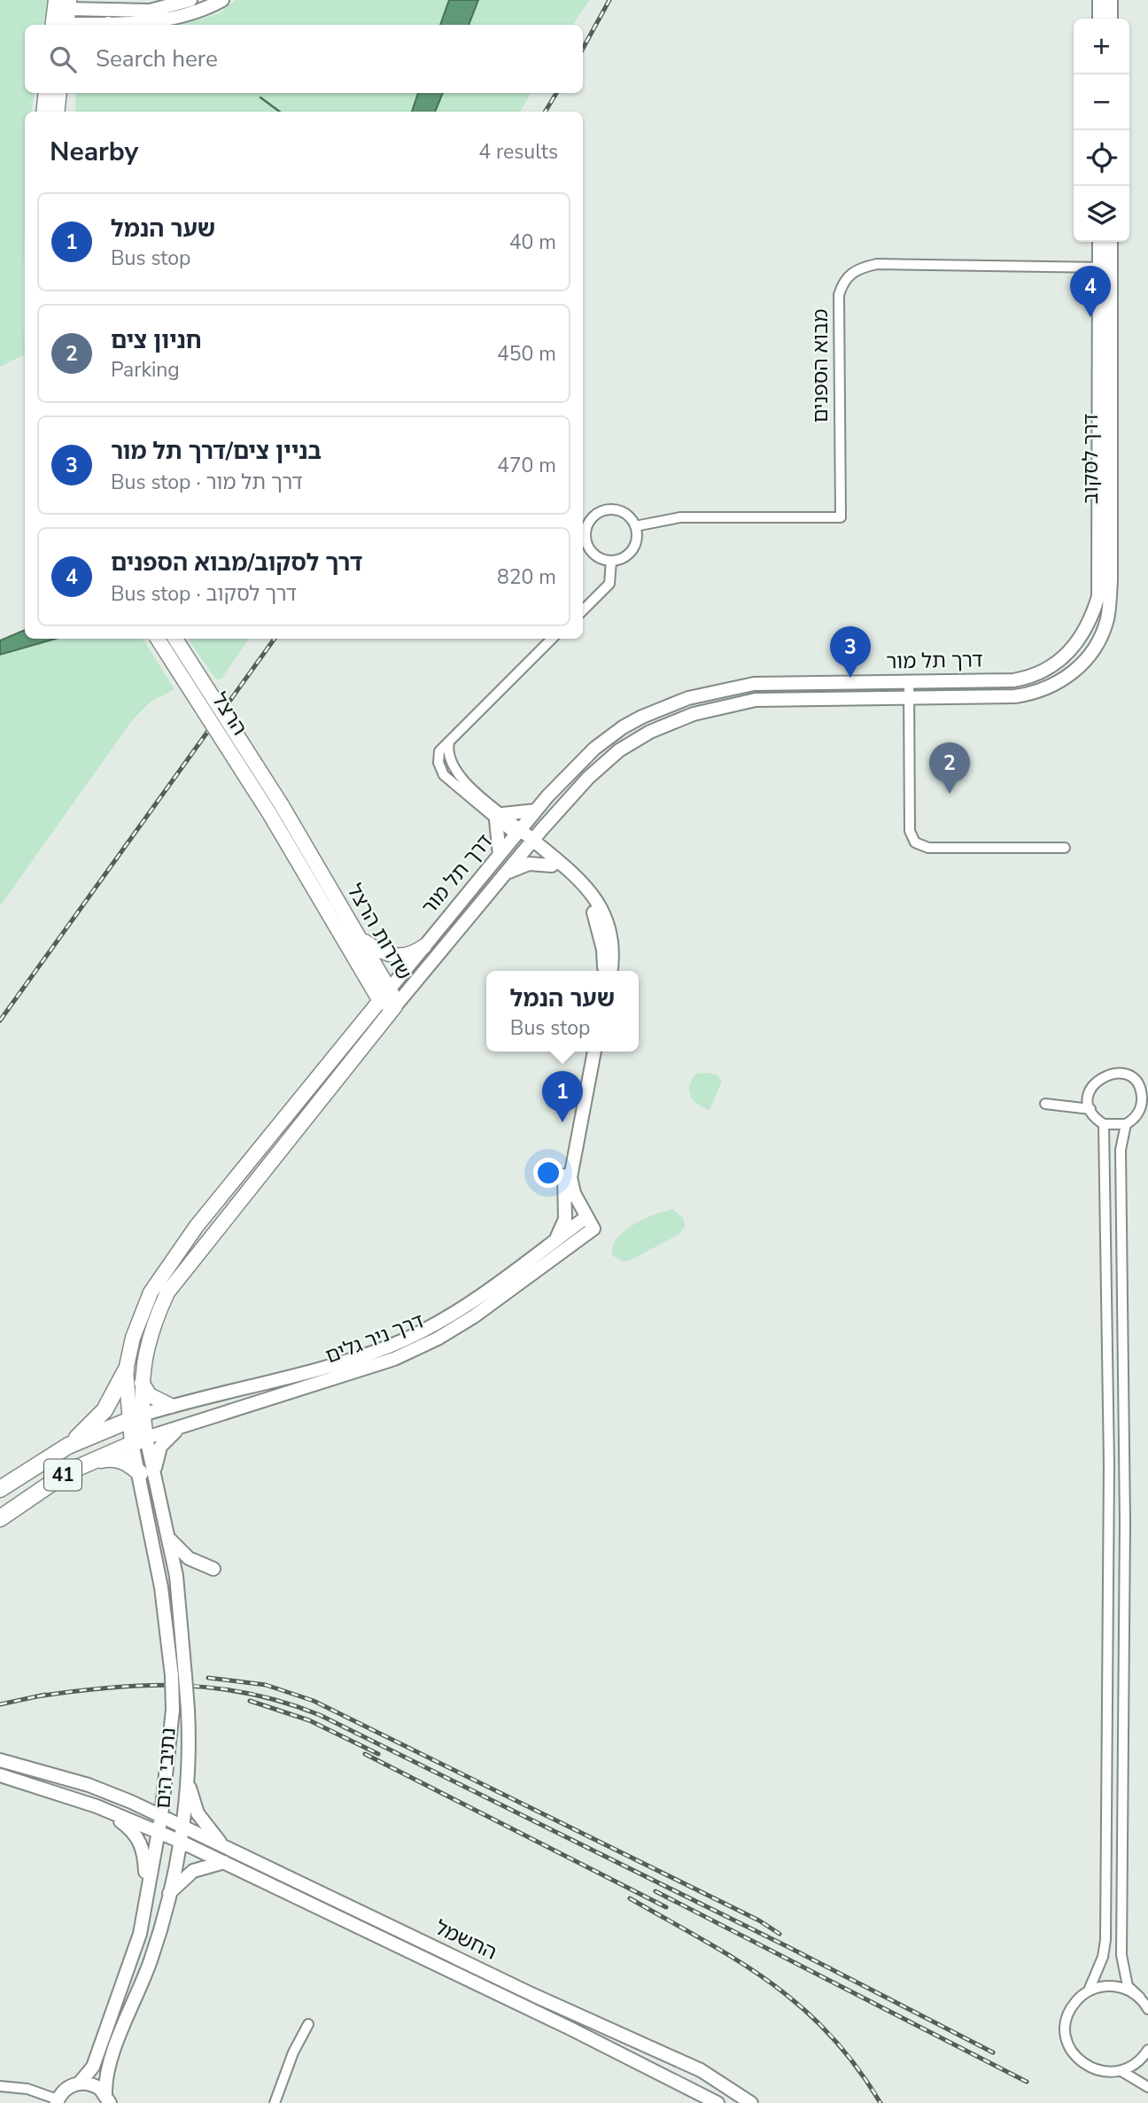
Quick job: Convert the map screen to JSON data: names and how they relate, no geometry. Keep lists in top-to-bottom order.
{
  "streets": {
    "highway": ["דרך ניר גלים", "41"],
    "main road": ["דרך תל מור", "הרצל", "שדרות הרצל"],
    "street": [
      "מבוא הספנים",
      "דרך לסקוב",
      "נתיבי הים",
      "החשמל"
    ]
  },
  "crossings": [
    ["מבוא הספנים", "דרך לסקוב"],
    ["דרך לסקוב", "דרך תל מור"],
    ["דרך תל מור", "שדרות הרצל"],
    ["דרך תל מור", "דרך ניר גלים"],
    ["דרך תל מור", "41"],
    ["דרך תל מור", "נתיבי הים"],
    ["הרצל", "שדרות הרצל"],
    ["דרך ניר גלים", "41"],
    ["דרך ניר גלים", "נתיבי הים"],
    ["41", "נתיבי הים"],
    ["נתיבי הים", "החשמל"]
  ],
  "page": {
    "map_buttons": ["+", "−"],
    "search": "Search here",
    "heading": ["Nearby", "4 results"],
    "list": [
      {
        "mark": "1",
        "name": "שער הנמל",
        "note": "Bus stop",
        "value": "40 m"
      },
      {
        "mark": "2",
        "name": "חניון צים",
        "note": "Parking",
        "value": "450 m"
      },
      {
        "mark": "3",
        "name": "בניין צים/דרך תל מור",
        "note": "Bus stop · דרך תל מור",
        "value": "470 m"
      },
      {
        "mark": "4",
        "name": "דרך לסקוב/מבוא הספנים",
        "note": "Bus stop · דרך לסקוב",
        "value": "820 m"
      }
    ],
    "pins": [
      "4",
      "3",
      "2",
      "1"
    ],
    "popup": ["שער הנמל", "Bus stop"]
  }
}
